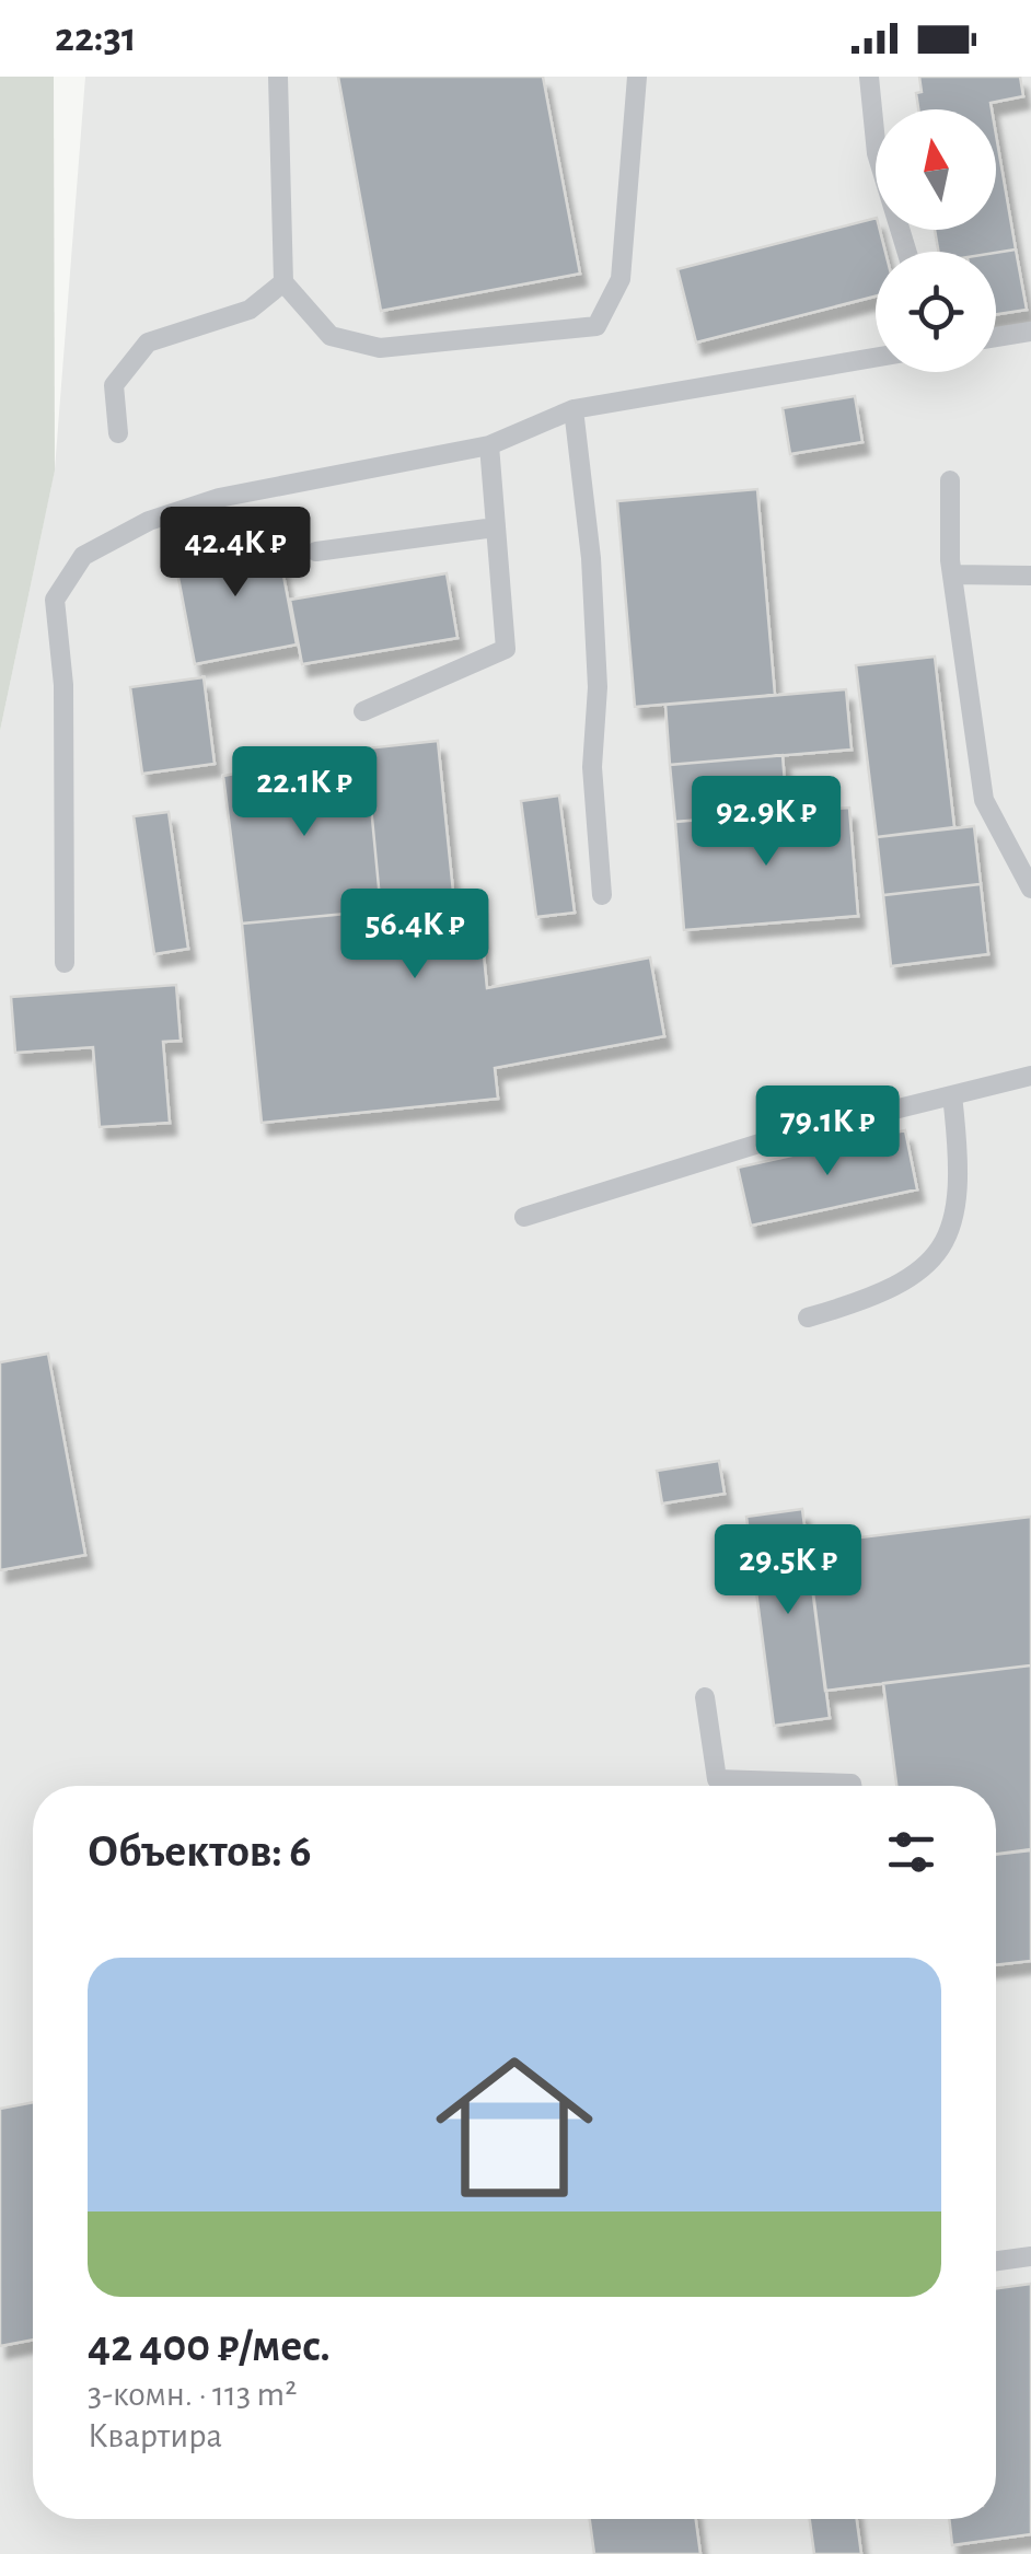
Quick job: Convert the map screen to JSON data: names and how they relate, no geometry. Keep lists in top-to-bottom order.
{
  "north": "top",
  "page": {
    "status": "22:31",
    "price": [
      "42.4K ₽",
      "22.1K ₽",
      "92.9K ₽",
      "56.4K ₽",
      "79.1K ₽",
      "29.5K ₽"
    ],
    "heading": "Объектов: 6",
    "list": [
      {
        "name": "42 400 ₽/мес.",
        "note": "3-комн. · 113 m² · Квартира"
      }
    ]
  }
}
